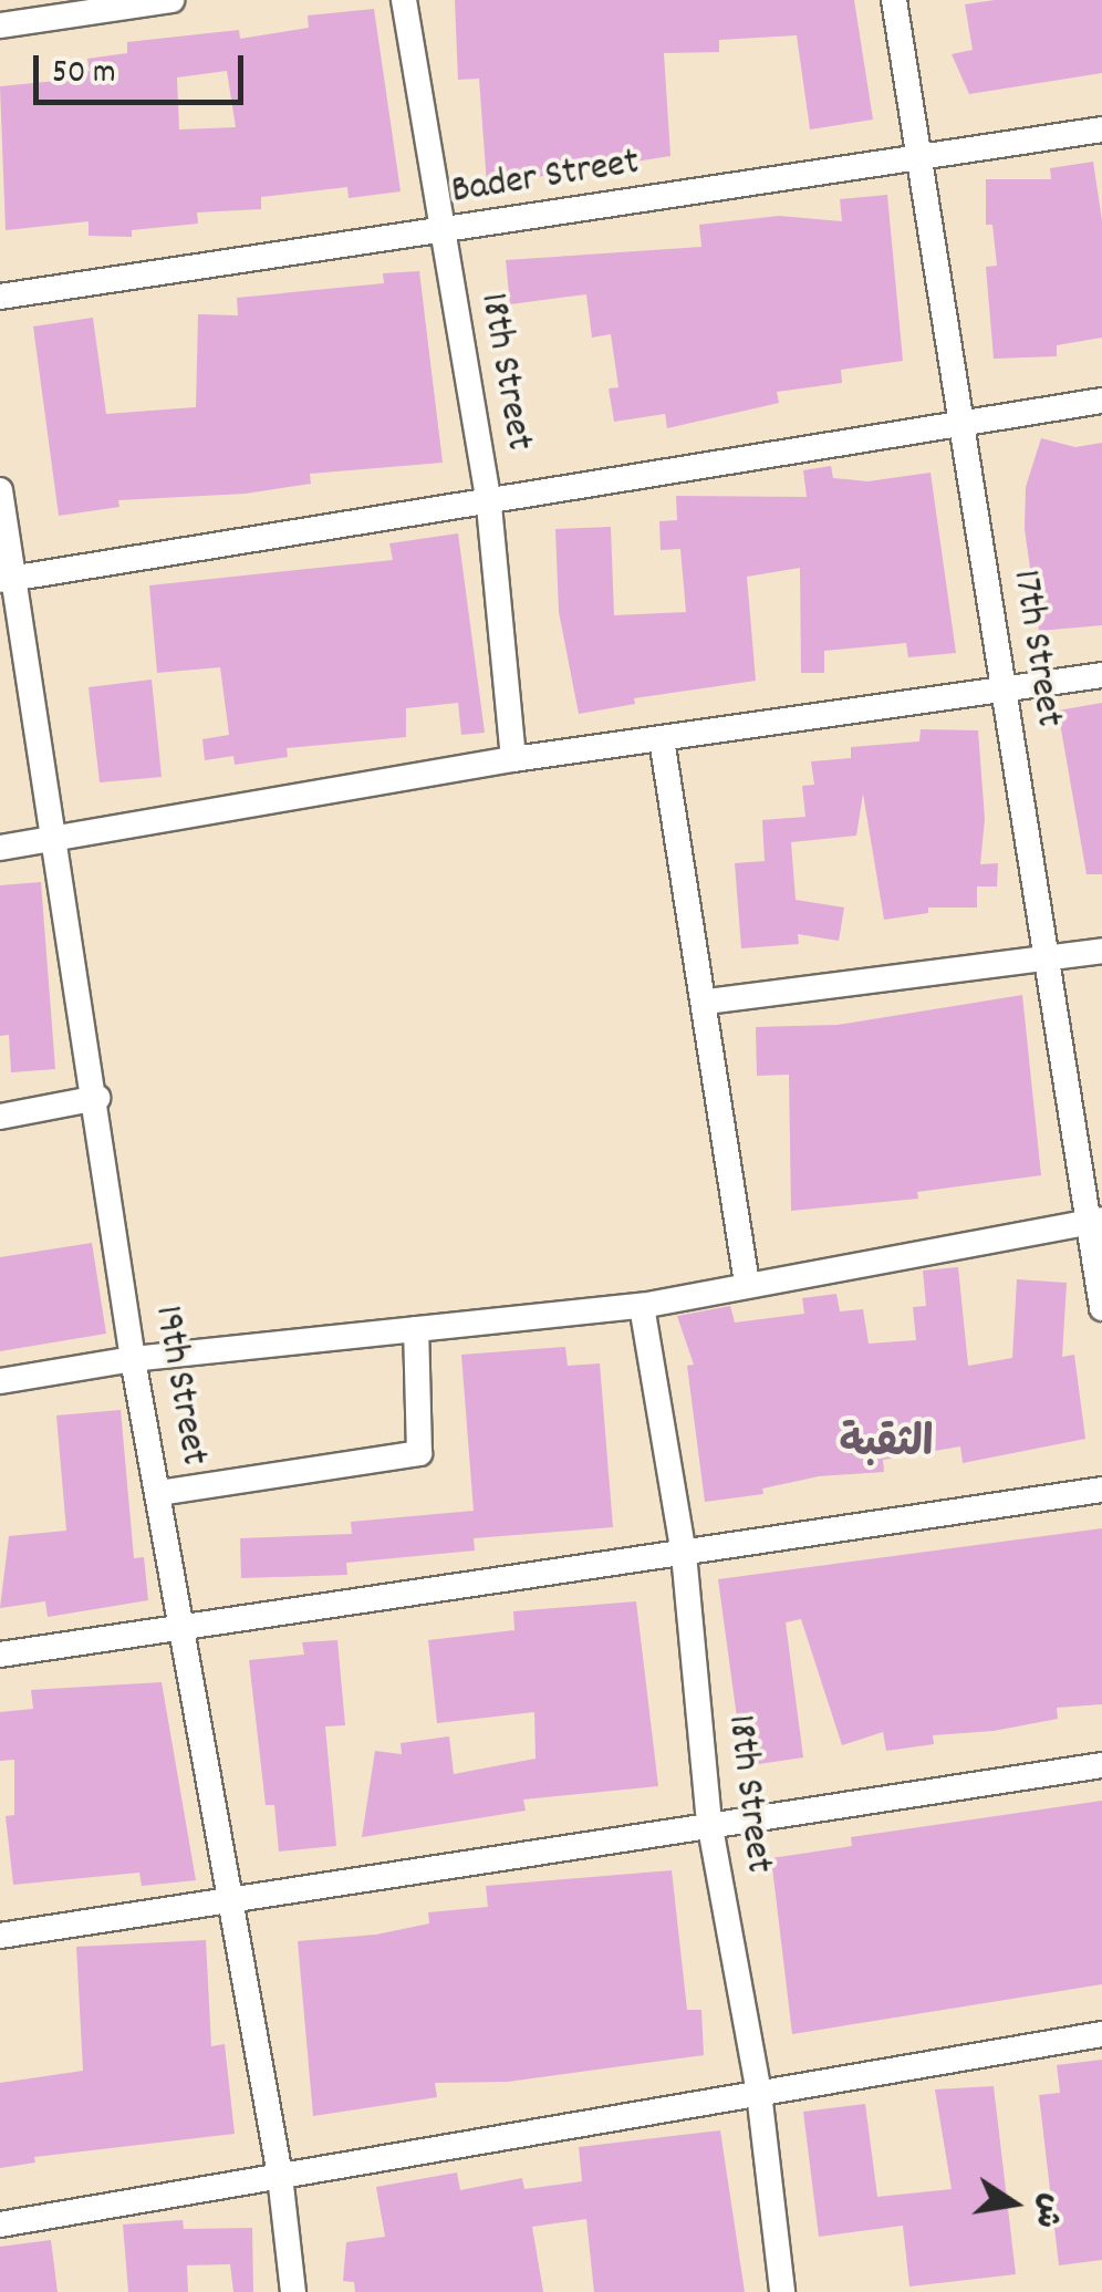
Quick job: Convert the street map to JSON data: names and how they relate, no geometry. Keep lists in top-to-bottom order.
{
  "streets": {
    "street": [
      "Bader Street",
      "18th Street",
      "17th Street",
      "19th Street"
    ]
  },
  "crossings": [
    ["Bader Street", "18th Street"],
    ["Bader Street", "17th Street"]
  ],
  "districts": ["الثقبة"],
  "scale_bar": "50 m",
  "north": "right"
}
